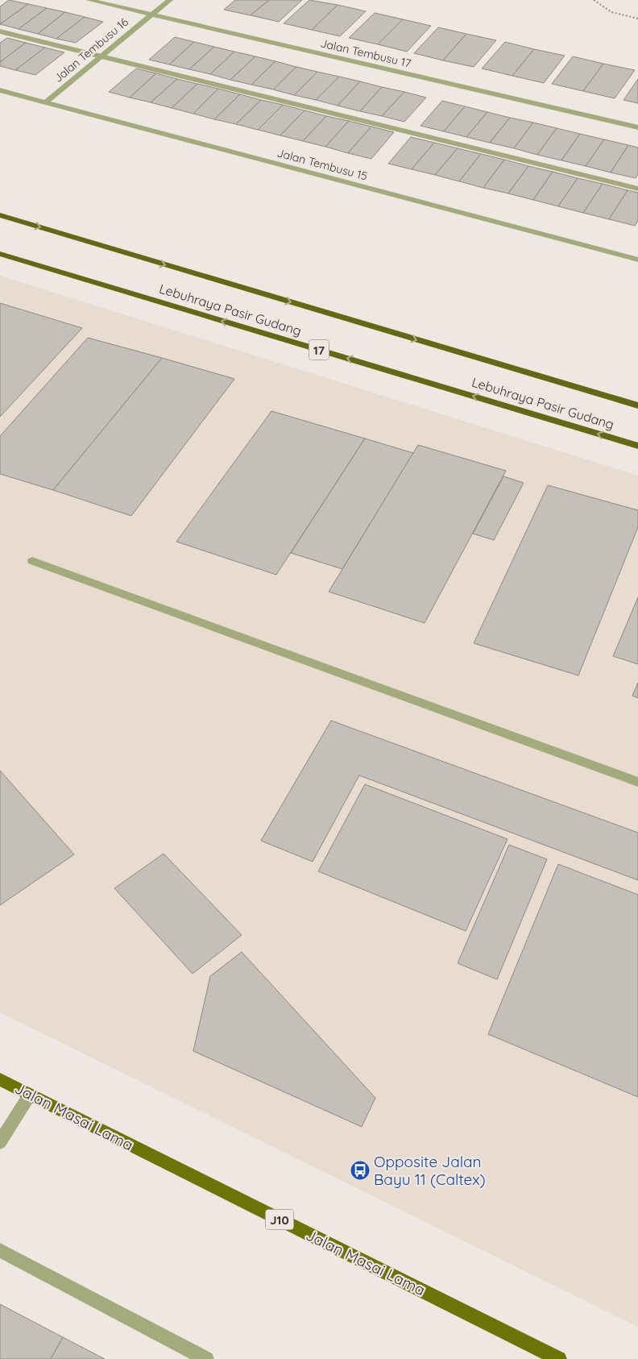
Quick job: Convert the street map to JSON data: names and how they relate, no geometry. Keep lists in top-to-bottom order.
{
  "streets": {
    "highway": ["Lebuhraya Pasir Gudang", "17"],
    "main road": ["Jalan Masai Lama", "J10"],
    "street": ["Jalan Tembusu 16", "Jalan Tembusu 17", "Jalan Tembusu 15"]
  },
  "crossings": [
    ["Jalan Tembusu 16", "Jalan Tembusu 17"],
    ["Jalan Tembusu 16", "Jalan Tembusu 15"]
  ],
  "places": {
    "bus stop": ["Opposite Jalan Bayu 11 (Caltex)"]
  }
}
